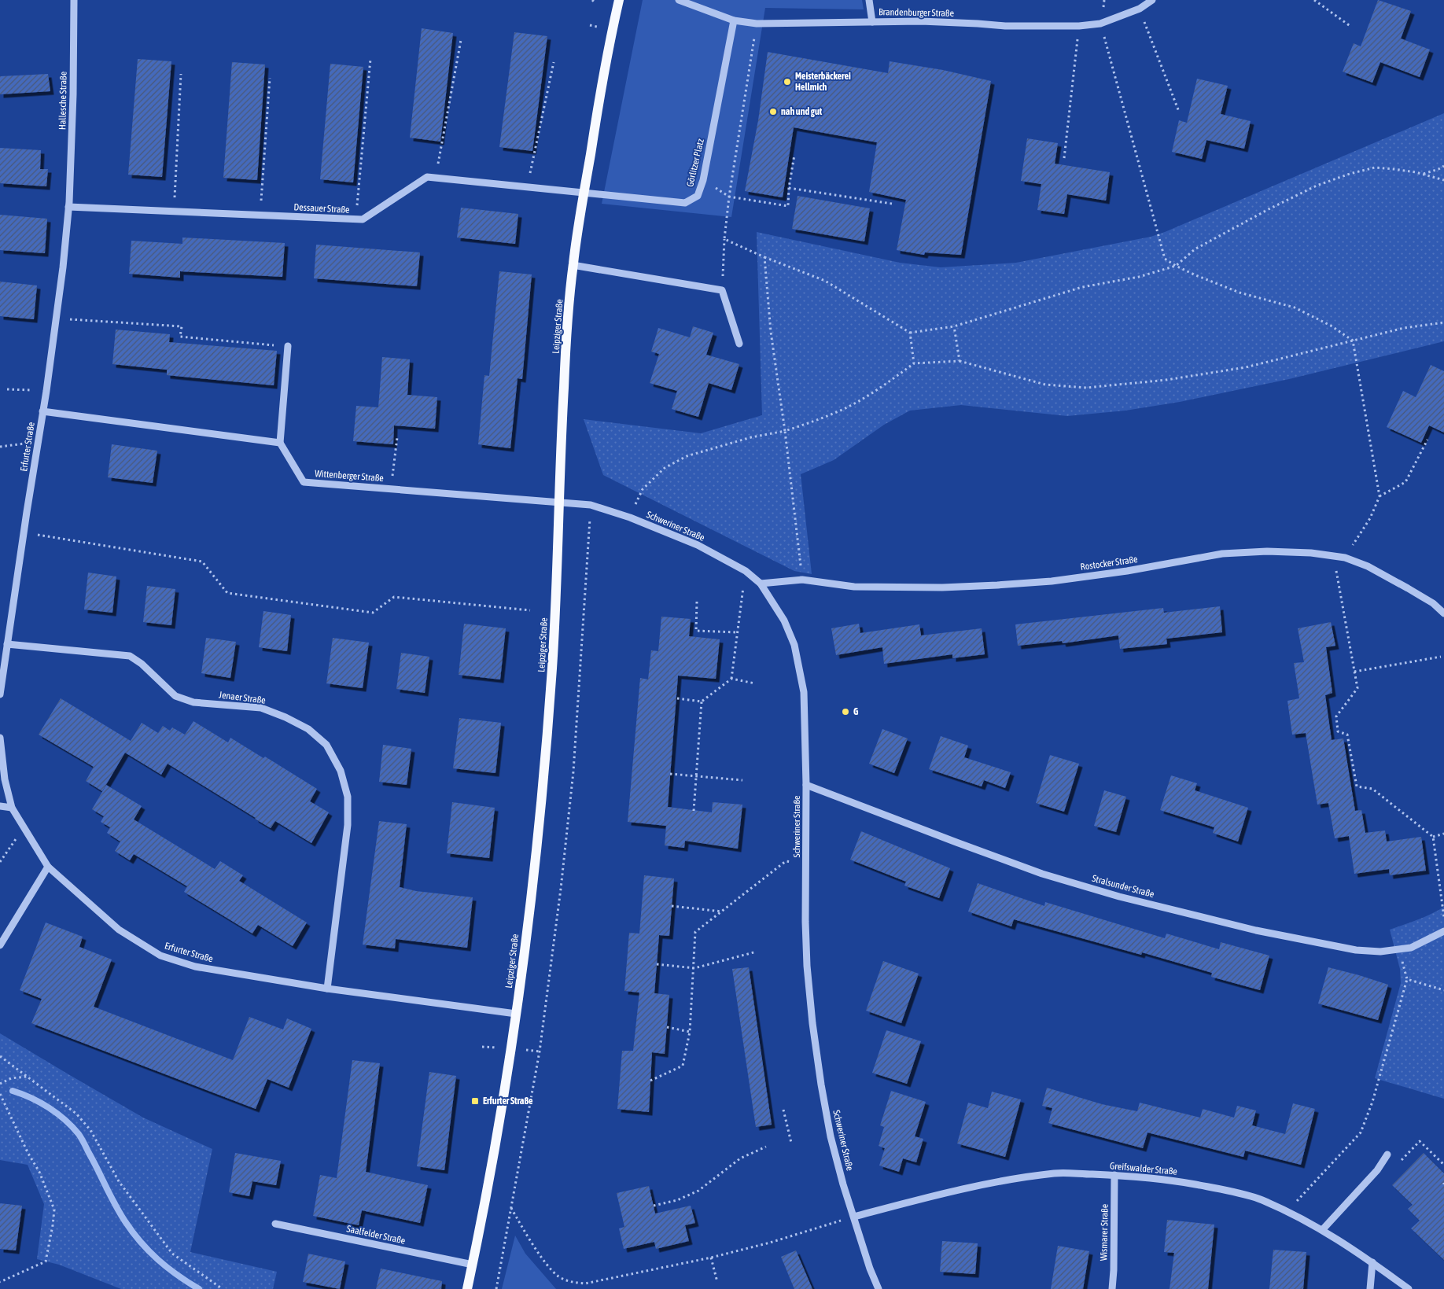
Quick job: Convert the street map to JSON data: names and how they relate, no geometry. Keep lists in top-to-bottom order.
{
  "streets": {
    "main road": ["Leipziger Straße"],
    "street": [
      "Brandenburger Straße",
      "Hallesche Straße",
      "Görlitzer Platz",
      "Dessauer Straße",
      "Erfurter Straße",
      "Wittenberger Straße",
      "Schweriner Straße",
      "Rostocker Straße",
      "Jenaer Straße",
      "Stralsunder Straße",
      "Greifswalder Straße",
      "Wismarer Straße",
      "Saalfelder Straße"
    ]
  },
  "crossings": [
    ["Brandenburger Straße", "Görlitzer Platz"],
    ["Hallesche Straße", "Dessauer Straße"],
    ["Hallesche Straße", "Erfurter Straße"],
    ["Görlitzer Platz", "Dessauer Straße"],
    ["Görlitzer Platz", "Leipziger Straße"],
    ["Dessauer Straße", "Leipziger Straße"],
    ["Dessauer Straße", "Erfurter Straße"],
    ["Leipziger Straße", "Erfurter Straße"],
    ["Leipziger Straße", "Wittenberger Straße"],
    ["Leipziger Straße", "Schweriner Straße"],
    ["Leipziger Straße", "Saalfelder Straße"],
    ["Erfurter Straße", "Jenaer Straße"],
    ["Wittenberger Straße", "Schweriner Straße"],
    ["Schweriner Straße", "Rostocker Straße"],
    ["Schweriner Straße", "Stralsunder Straße"],
    ["Schweriner Straße", "Greifswalder Straße"],
    ["Greifswalder Straße", "Wismarer Straße"]
  ],
  "places": {
    "other": ["Meisterbäckerei Hellmich", "nah und gut", "G"],
    "transit": ["Erfurter Straße"]
  }
}
